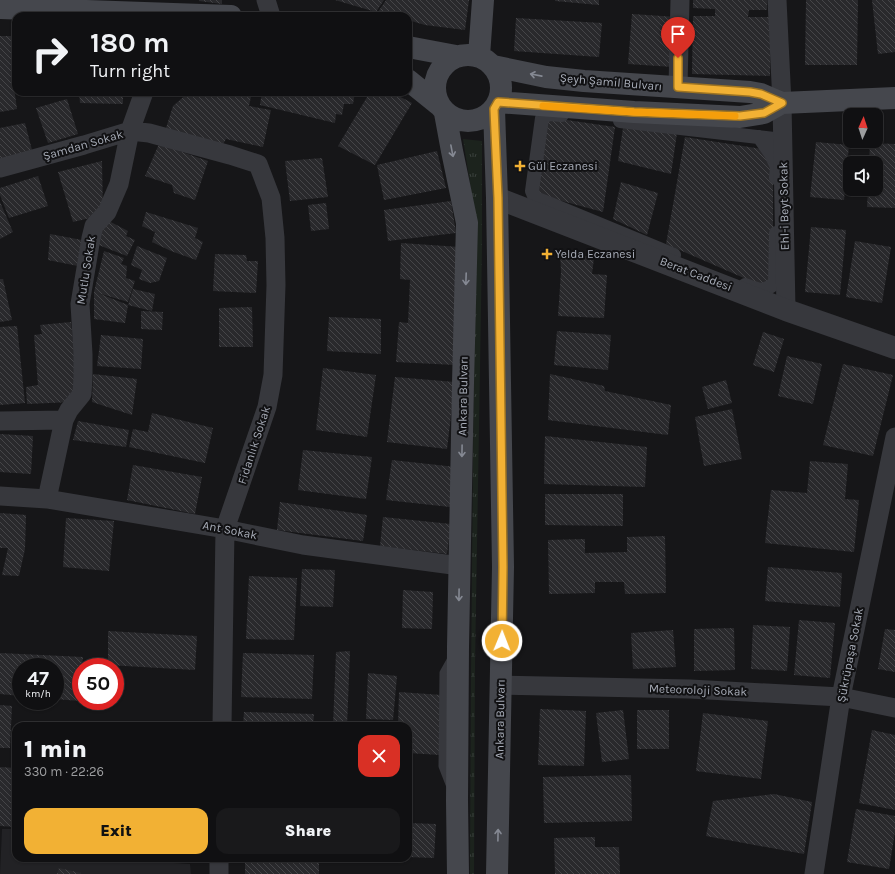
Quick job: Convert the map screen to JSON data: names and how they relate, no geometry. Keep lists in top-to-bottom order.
{
  "streets": {
    "main road": ["Şeyh Şamil Bulvarı", "Ankara Bulvarı"],
    "street": [
      "Şamdan Sokak",
      "Ehl-i Beyt Sokak",
      "Mutlu Sokak",
      "Berat Caddesi",
      "Fidanlık Sokak",
      "Ant Sokak",
      "Şükrüpaşa Sokak",
      "Meteoroloji Sokak"
    ]
  },
  "crossings": [
    ["Şeyh Şamil Bulvarı", "Ehl-i Beyt Sokak"],
    ["Şeyh Şamil Bulvarı", "Ankara Bulvarı"],
    ["Şamdan Sokak", "Mutlu Sokak"],
    ["Şamdan Sokak", "Fidanlık Sokak"],
    ["Ehl-i Beyt Sokak", "Berat Caddesi"],
    ["Mutlu Sokak", "Ant Sokak"],
    ["Berat Caddesi", "Ankara Bulvarı"],
    ["Ankara Bulvarı", "Ant Sokak"],
    ["Ankara Bulvarı", "Meteoroloji Sokak"],
    ["Fidanlık Sokak", "Ant Sokak"],
    ["Şükrüpaşa Sokak", "Meteoroloji Sokak"]
  ],
  "places": {
    "health": ["Gül Eczanesi", "Yelda Eczanesi"]
  },
  "north": "top",
  "page": {
    "turn": ["180 m", "Turn right"],
    "speed": "47 km/h",
    "limit": "50",
    "heading": ["1 min", "330 m · 22:26"],
    "buttons": ["Exit", "Share"]
  }
}
